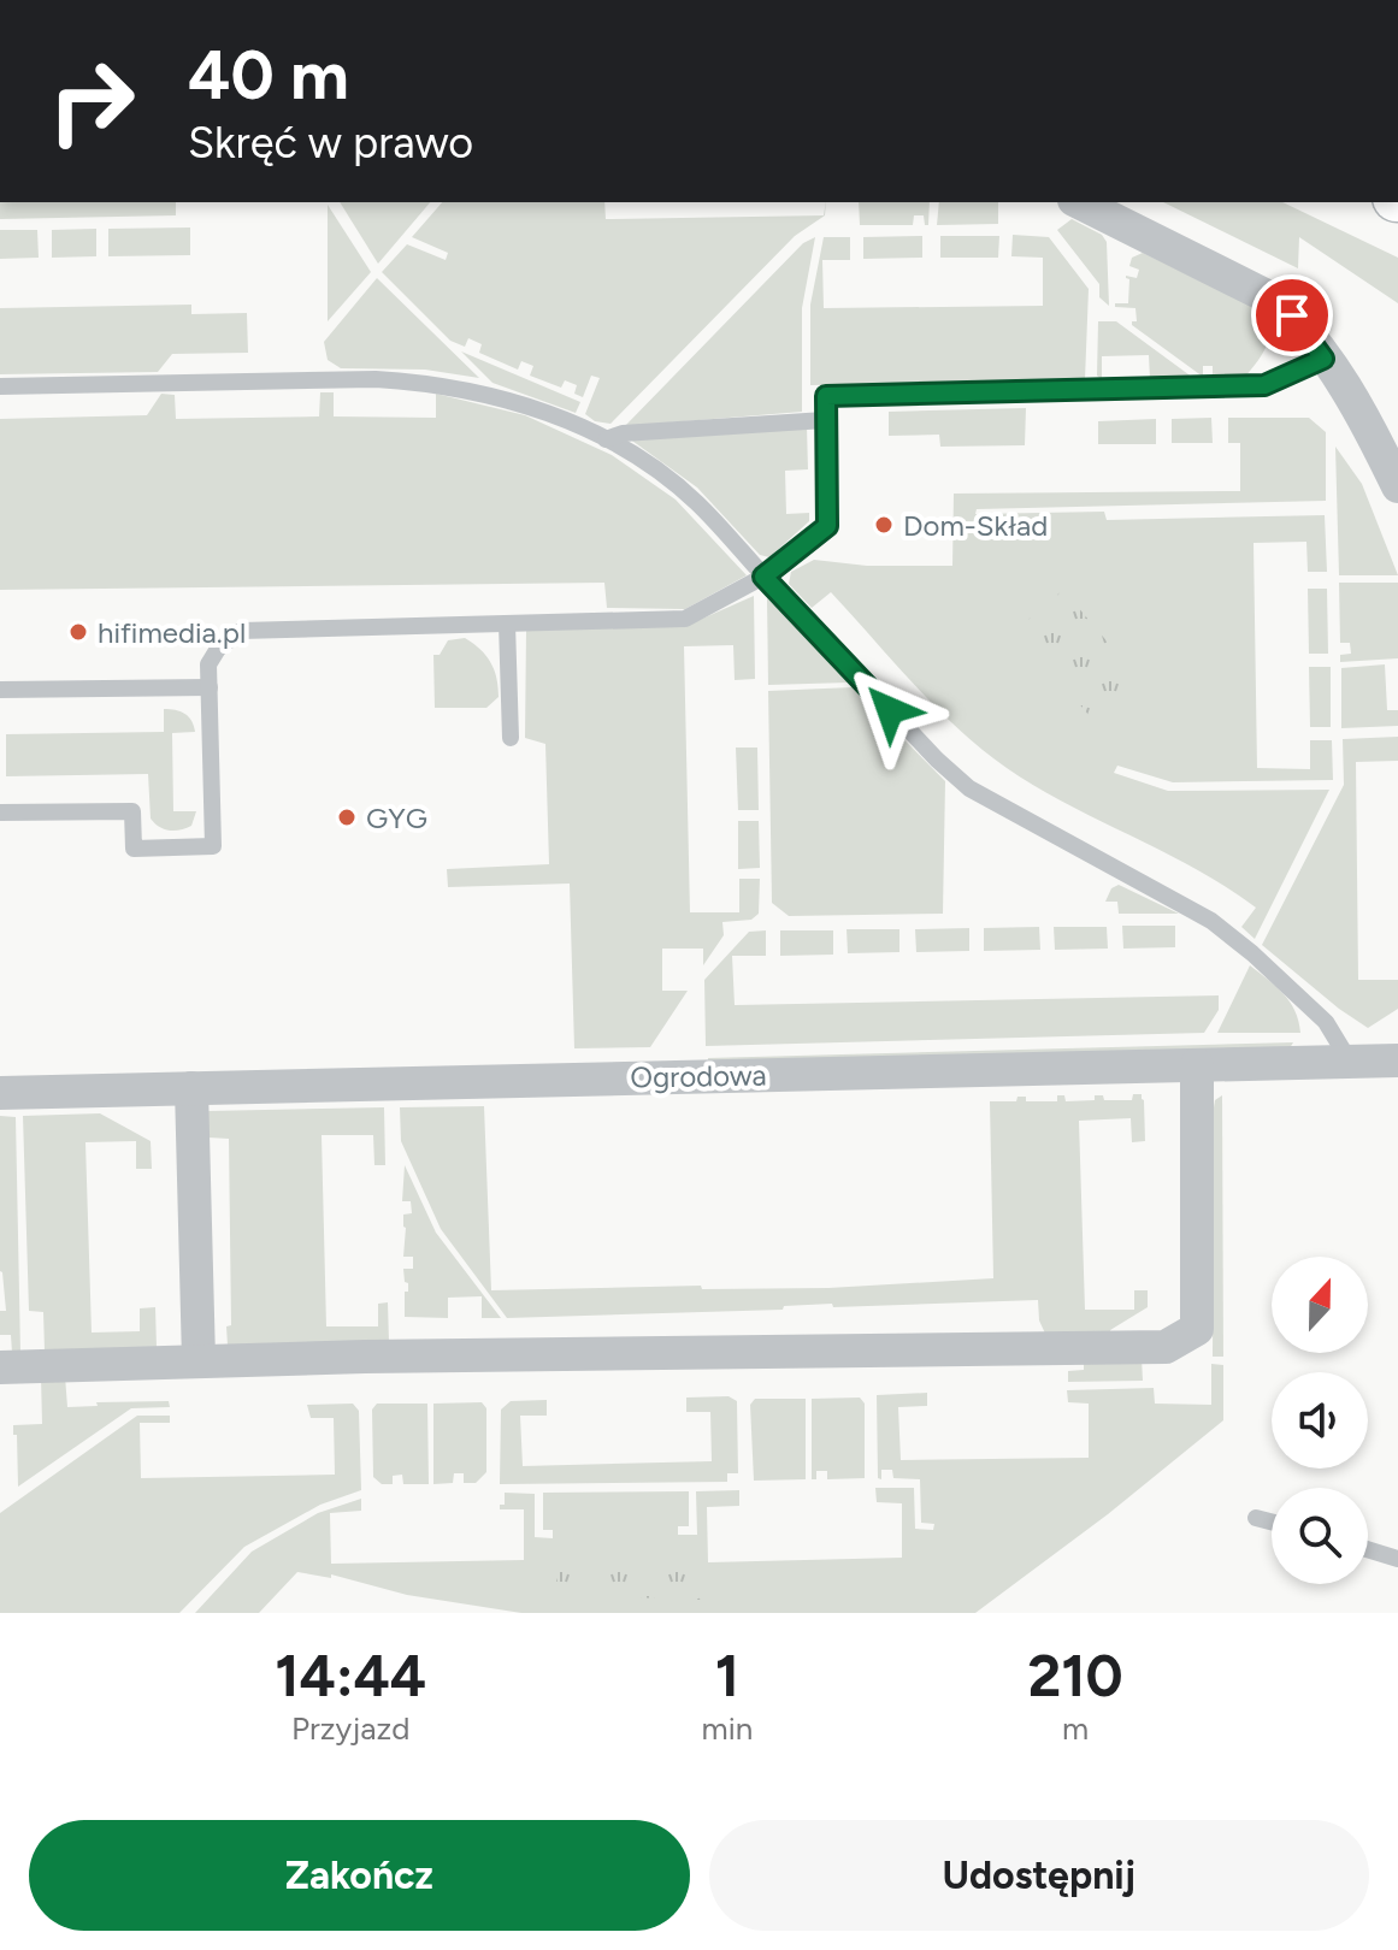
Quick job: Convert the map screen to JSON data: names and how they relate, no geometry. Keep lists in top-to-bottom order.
{
  "streets": {
    "street": ["Ogrodowa"]
  },
  "places": ["Dom-Skład", "hifimedia.pl", "GYG"],
  "north": "top",
  "page": {
    "turn": ["40 m", "Skręć w prawo"],
    "eta": [
      "14:44",
      "Przyjazd",
      "1",
      "min",
      "210",
      "m"
    ],
    "buttons": ["Zakończ", "Udostępnij"]
  }
}
